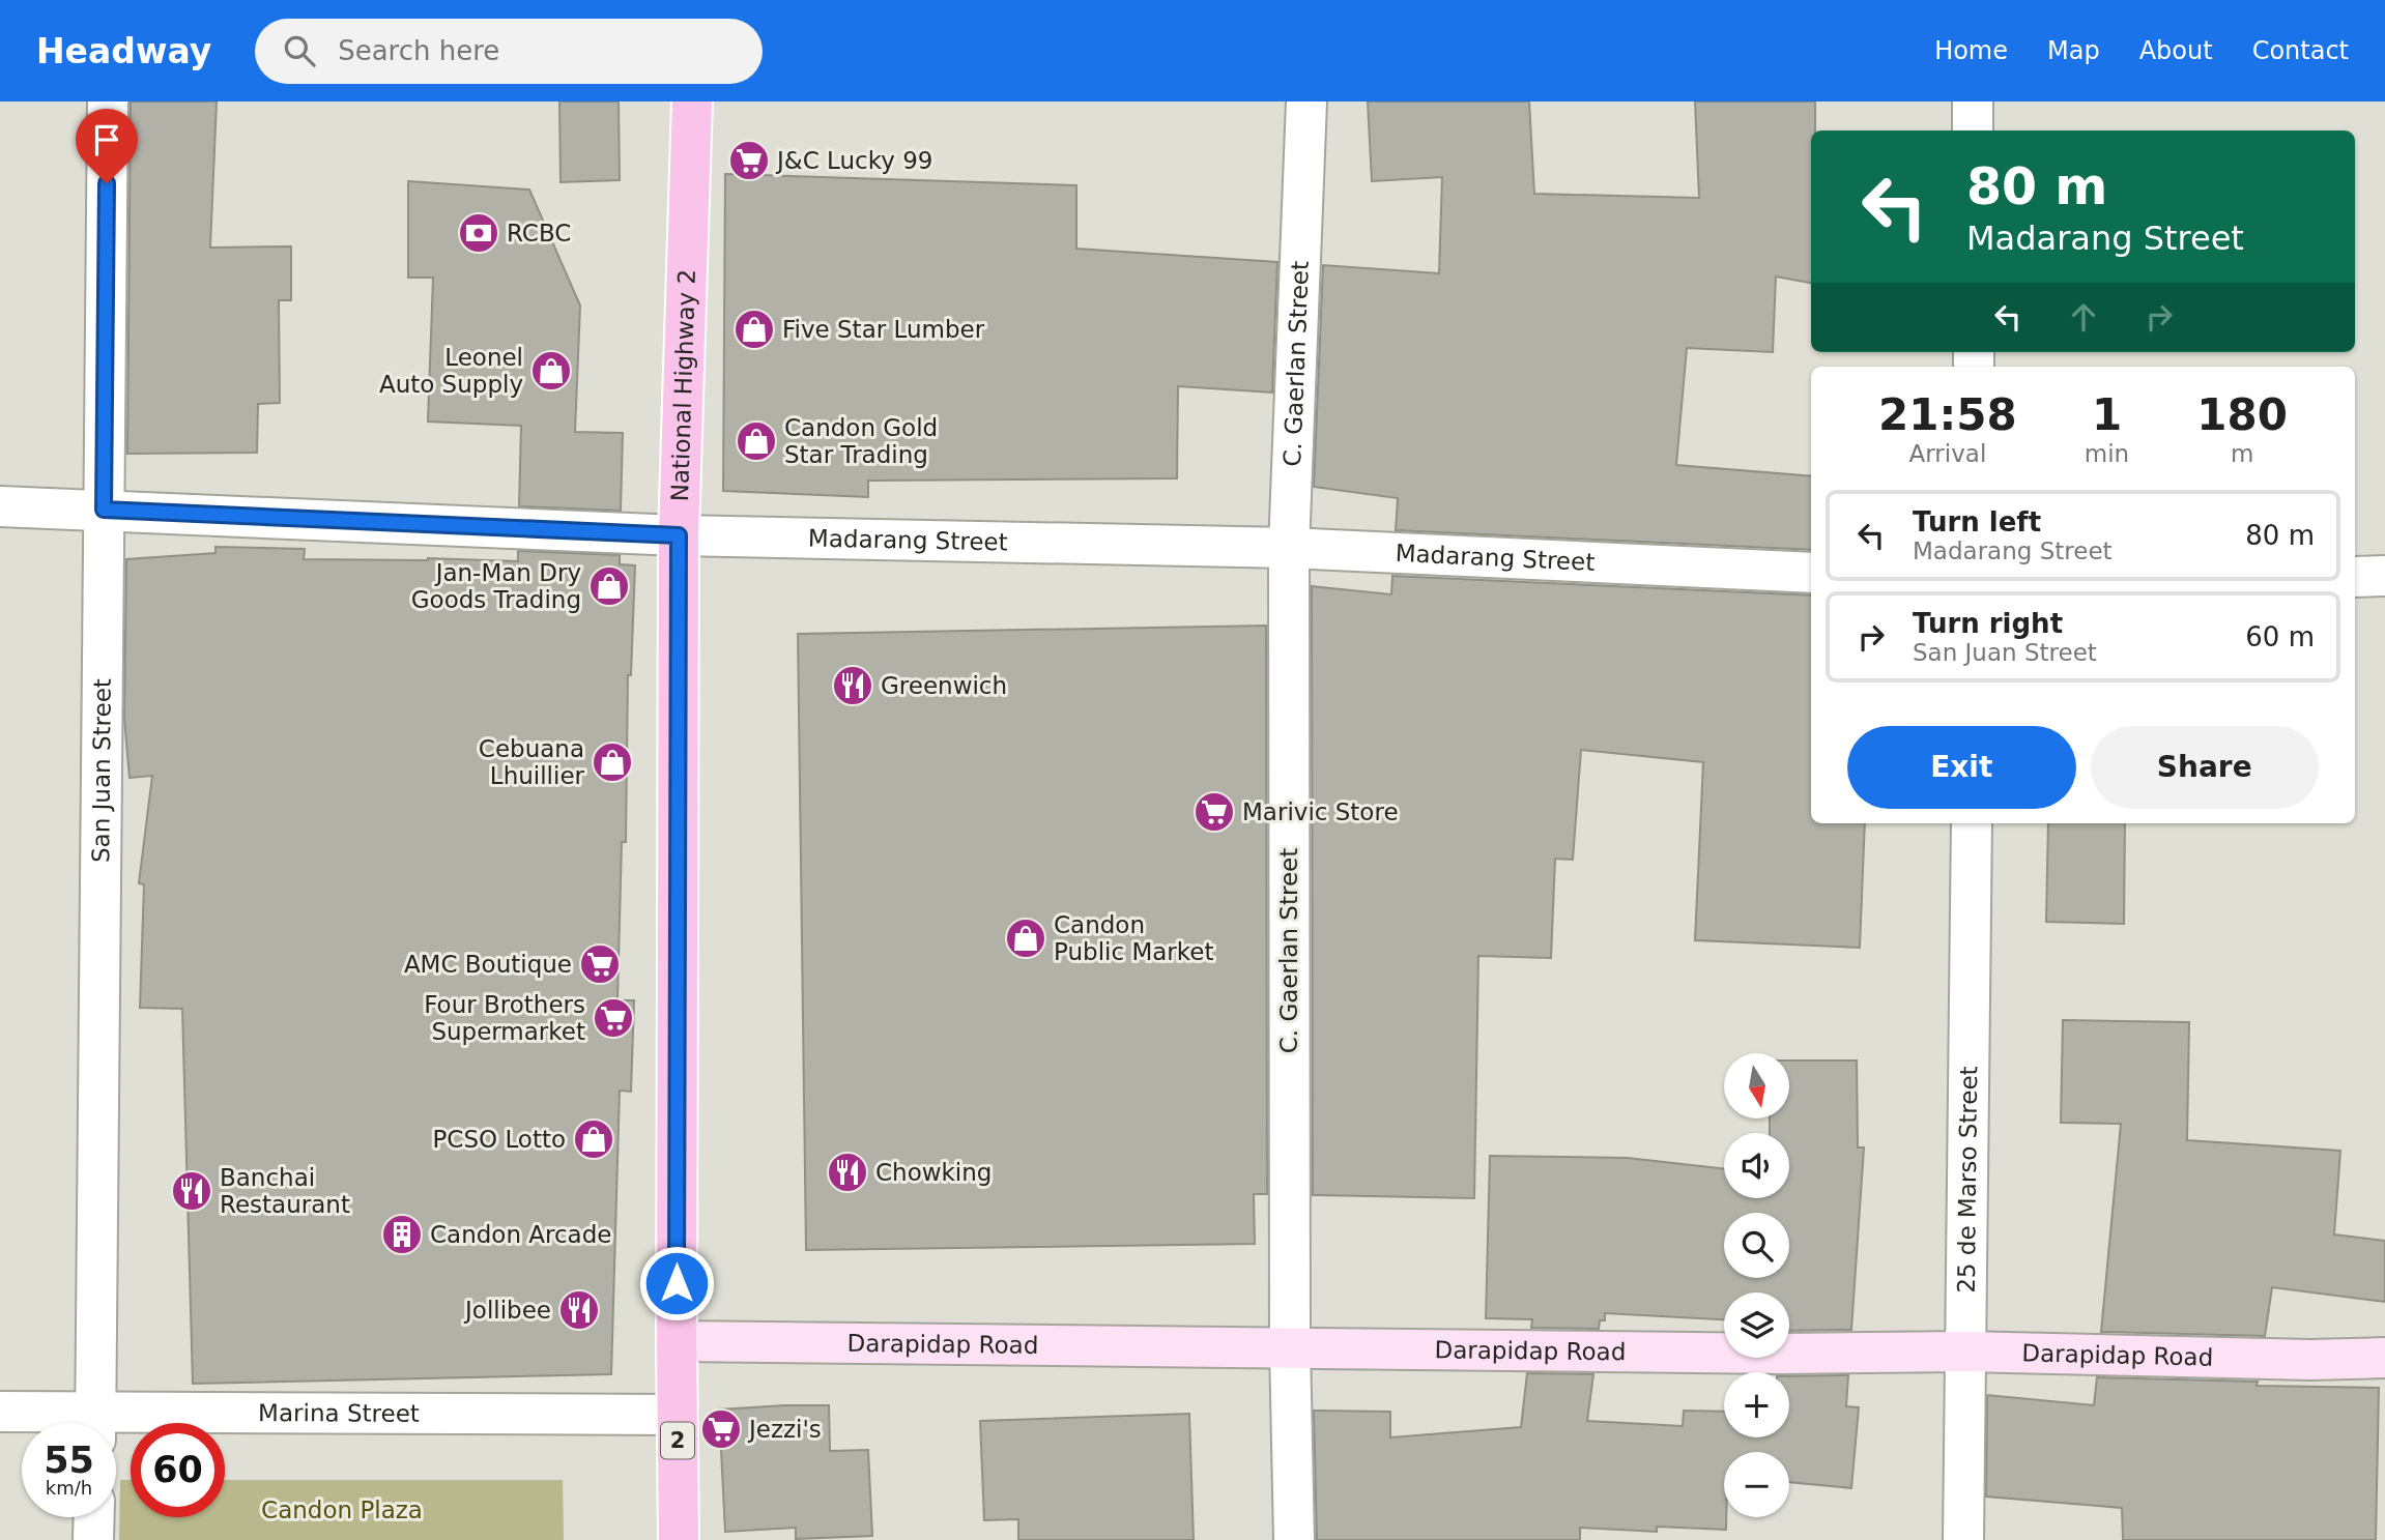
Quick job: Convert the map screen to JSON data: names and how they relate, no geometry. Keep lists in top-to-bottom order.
{
  "streets": {
    "main road": ["National Highway 2", "2"],
    "street": [
      "C. Gaerlan Street",
      "Madarang Street",
      "San Juan Street",
      "25 de Marso Street",
      "Darapidap Road",
      "Marina Street"
    ]
  },
  "crossings": [
    ["C. Gaerlan Street", "Madarang Street"],
    ["C. Gaerlan Street", "Darapidap Road"],
    ["National Highway 2", "Madarang Street"],
    ["National Highway 2", "Darapidap Road"],
    ["National Highway 2", "Marina Street"],
    ["Madarang Street", "San Juan Street"],
    ["25 de Marso Street", "Darapidap Road"]
  ],
  "parks": ["Candon Plaza"],
  "places": {
    "supermarket": [
      "J&C Lucky 99",
      "Marivic Store",
      "AMC Boutique",
      "Four Brothers Supermarket",
      "Jezzi's"
    ],
    "bank": ["RCBC"],
    "shop": [
      "Five Star Lumber",
      "Leonel Auto Supply",
      "Candon Gold Star Trading",
      "Jan-Man Dry Goods Trading",
      "Cebuana Lhuillier",
      "Candon Public Market",
      "PCSO Lotto"
    ],
    "restaurant": [
      "Greenwich",
      "Chowking",
      "Banchai Restaurant",
      "Jollibee"
    ],
    "building": ["Candon Arcade"]
  },
  "north": "bottom",
  "page": {
    "header": "Headway",
    "search": "Search here",
    "nav": [
      "Home",
      "Map",
      "About",
      "Contact"
    ],
    "turn": ["80 m", "Madarang Street"],
    "eta": [
      "21:58",
      "Arrival",
      "1",
      "min",
      "180",
      "m"
    ],
    "list": [
      {
        "name": "Turn left",
        "note": "Madarang Street",
        "value": "80 m"
      },
      {
        "name": "Turn right",
        "note": "San Juan Street",
        "value": "60 m"
      }
    ],
    "buttons": ["Exit", "Share"],
    "map_buttons": ["+", "−"],
    "speed": "55 km/h",
    "limit": "60"
  }
}
